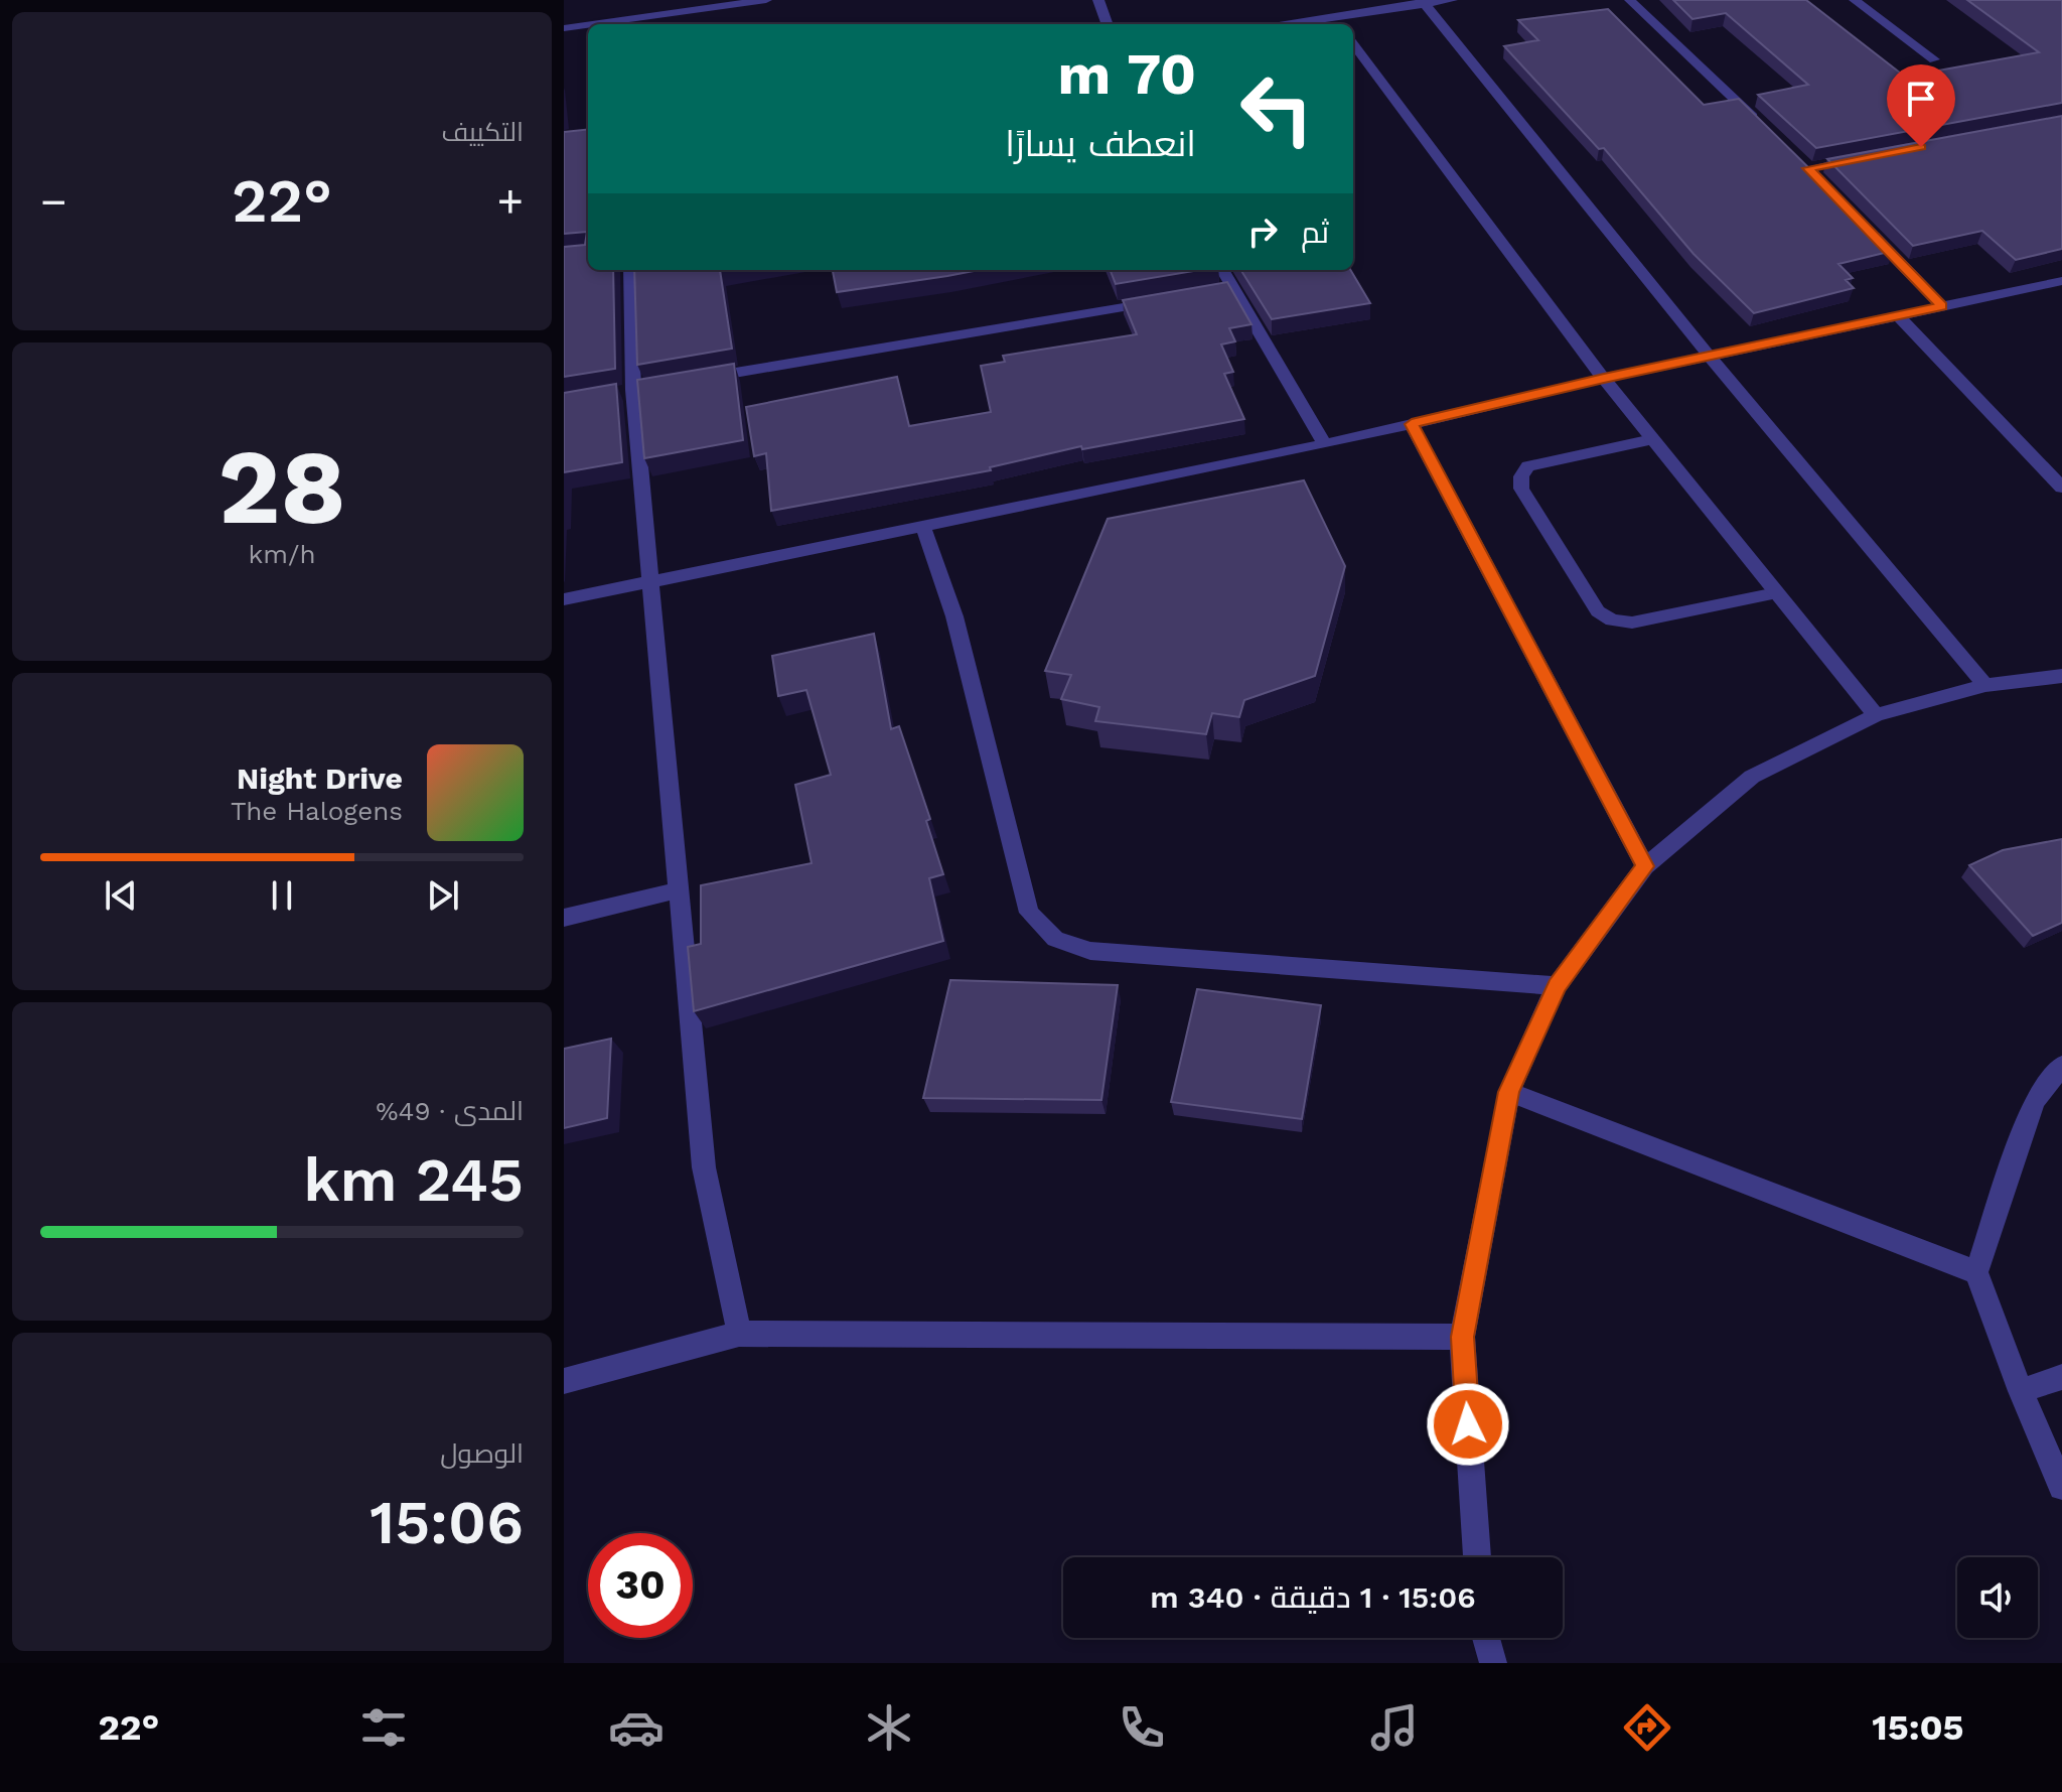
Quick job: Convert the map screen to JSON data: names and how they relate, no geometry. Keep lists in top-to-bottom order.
{
  "page": {
    "tile": [
      "التكييف",
      ["28", "km/h"],
      ["المدى · 49%", "245 km"],
      ["الوصول", "15:06"]
    ],
    "turn": ["70 m", "انعطف يسارًا"],
    "heat": ["−", "22°", "+"],
    "then": "ثم",
    "song": ["Night Drive", "The Halogens"],
    "limit": "30",
    "trip": "15:06 · 1 دقيقة · 340 m",
    "tabs": ["15:05", "22°"]
  }
}
